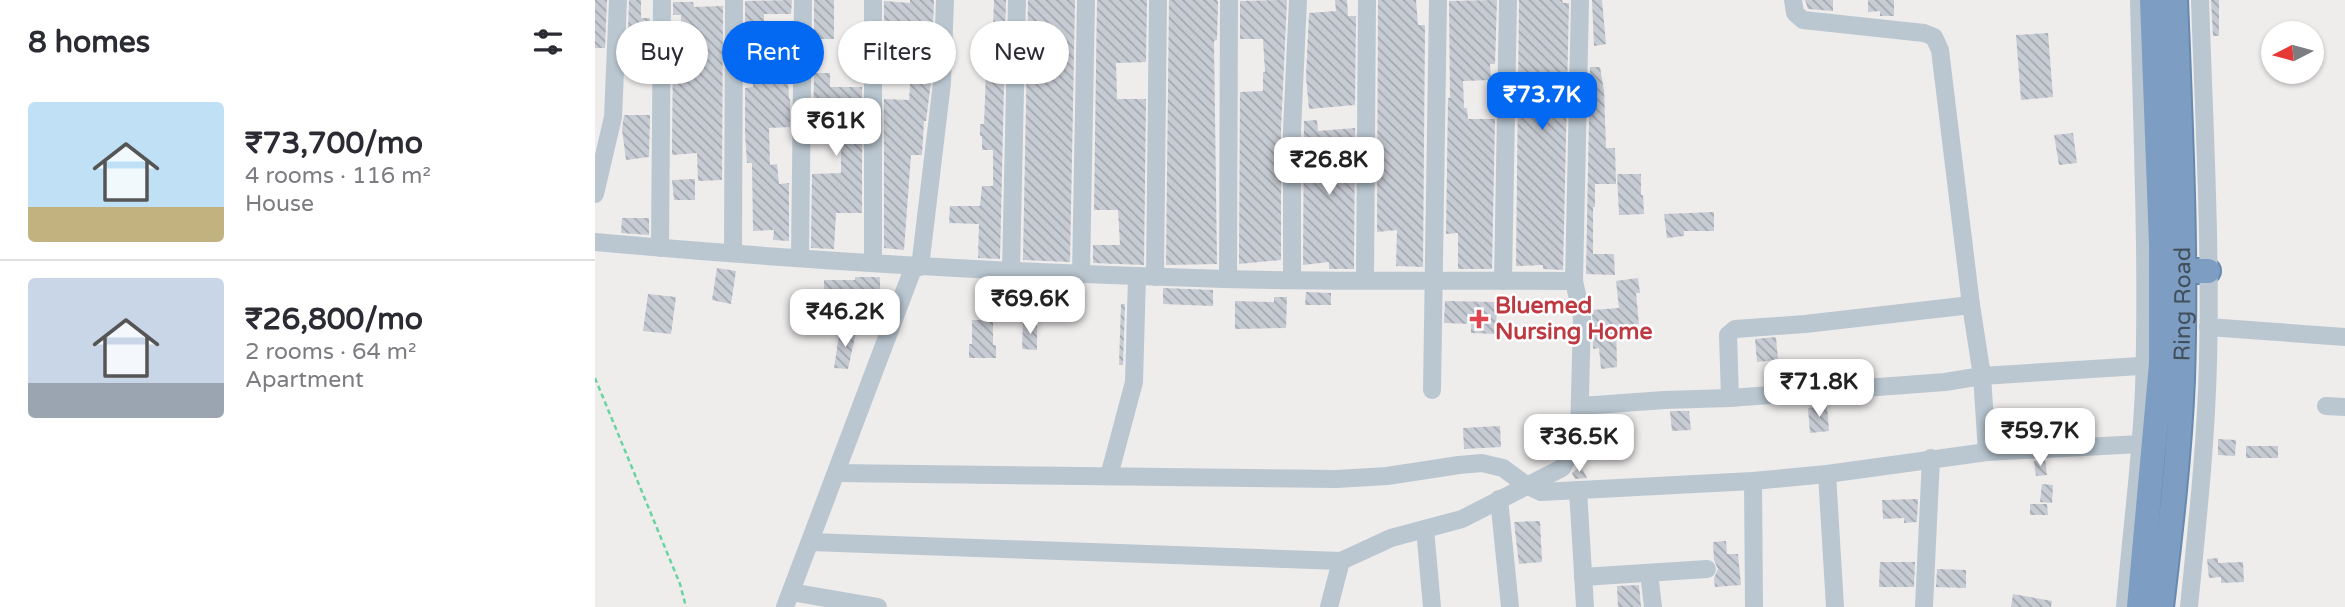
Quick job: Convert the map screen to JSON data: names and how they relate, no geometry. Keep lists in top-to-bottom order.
{
  "streets": {
    "highway": ["Ring Road"]
  },
  "places": {
    "health": ["Bluemed Nursing Home"]
  },
  "north": "left",
  "page": {
    "heading": "8 homes",
    "chip": [
      "Buy",
      "Rent",
      "Filters",
      "New"
    ],
    "price": [
      "₹73.7K",
      "₹61K",
      "₹26.8K",
      "₹69.6K",
      "₹46.2K",
      "₹71.8K",
      "₹59.7K",
      "₹36.5K"
    ],
    "list": [
      {
        "name": "₹73,700/mo",
        "note": "4 rooms · 116 m² · House"
      },
      {
        "name": "₹26,800/mo",
        "note": "2 rooms · 64 m² · Apartment"
      }
    ]
  }
}
